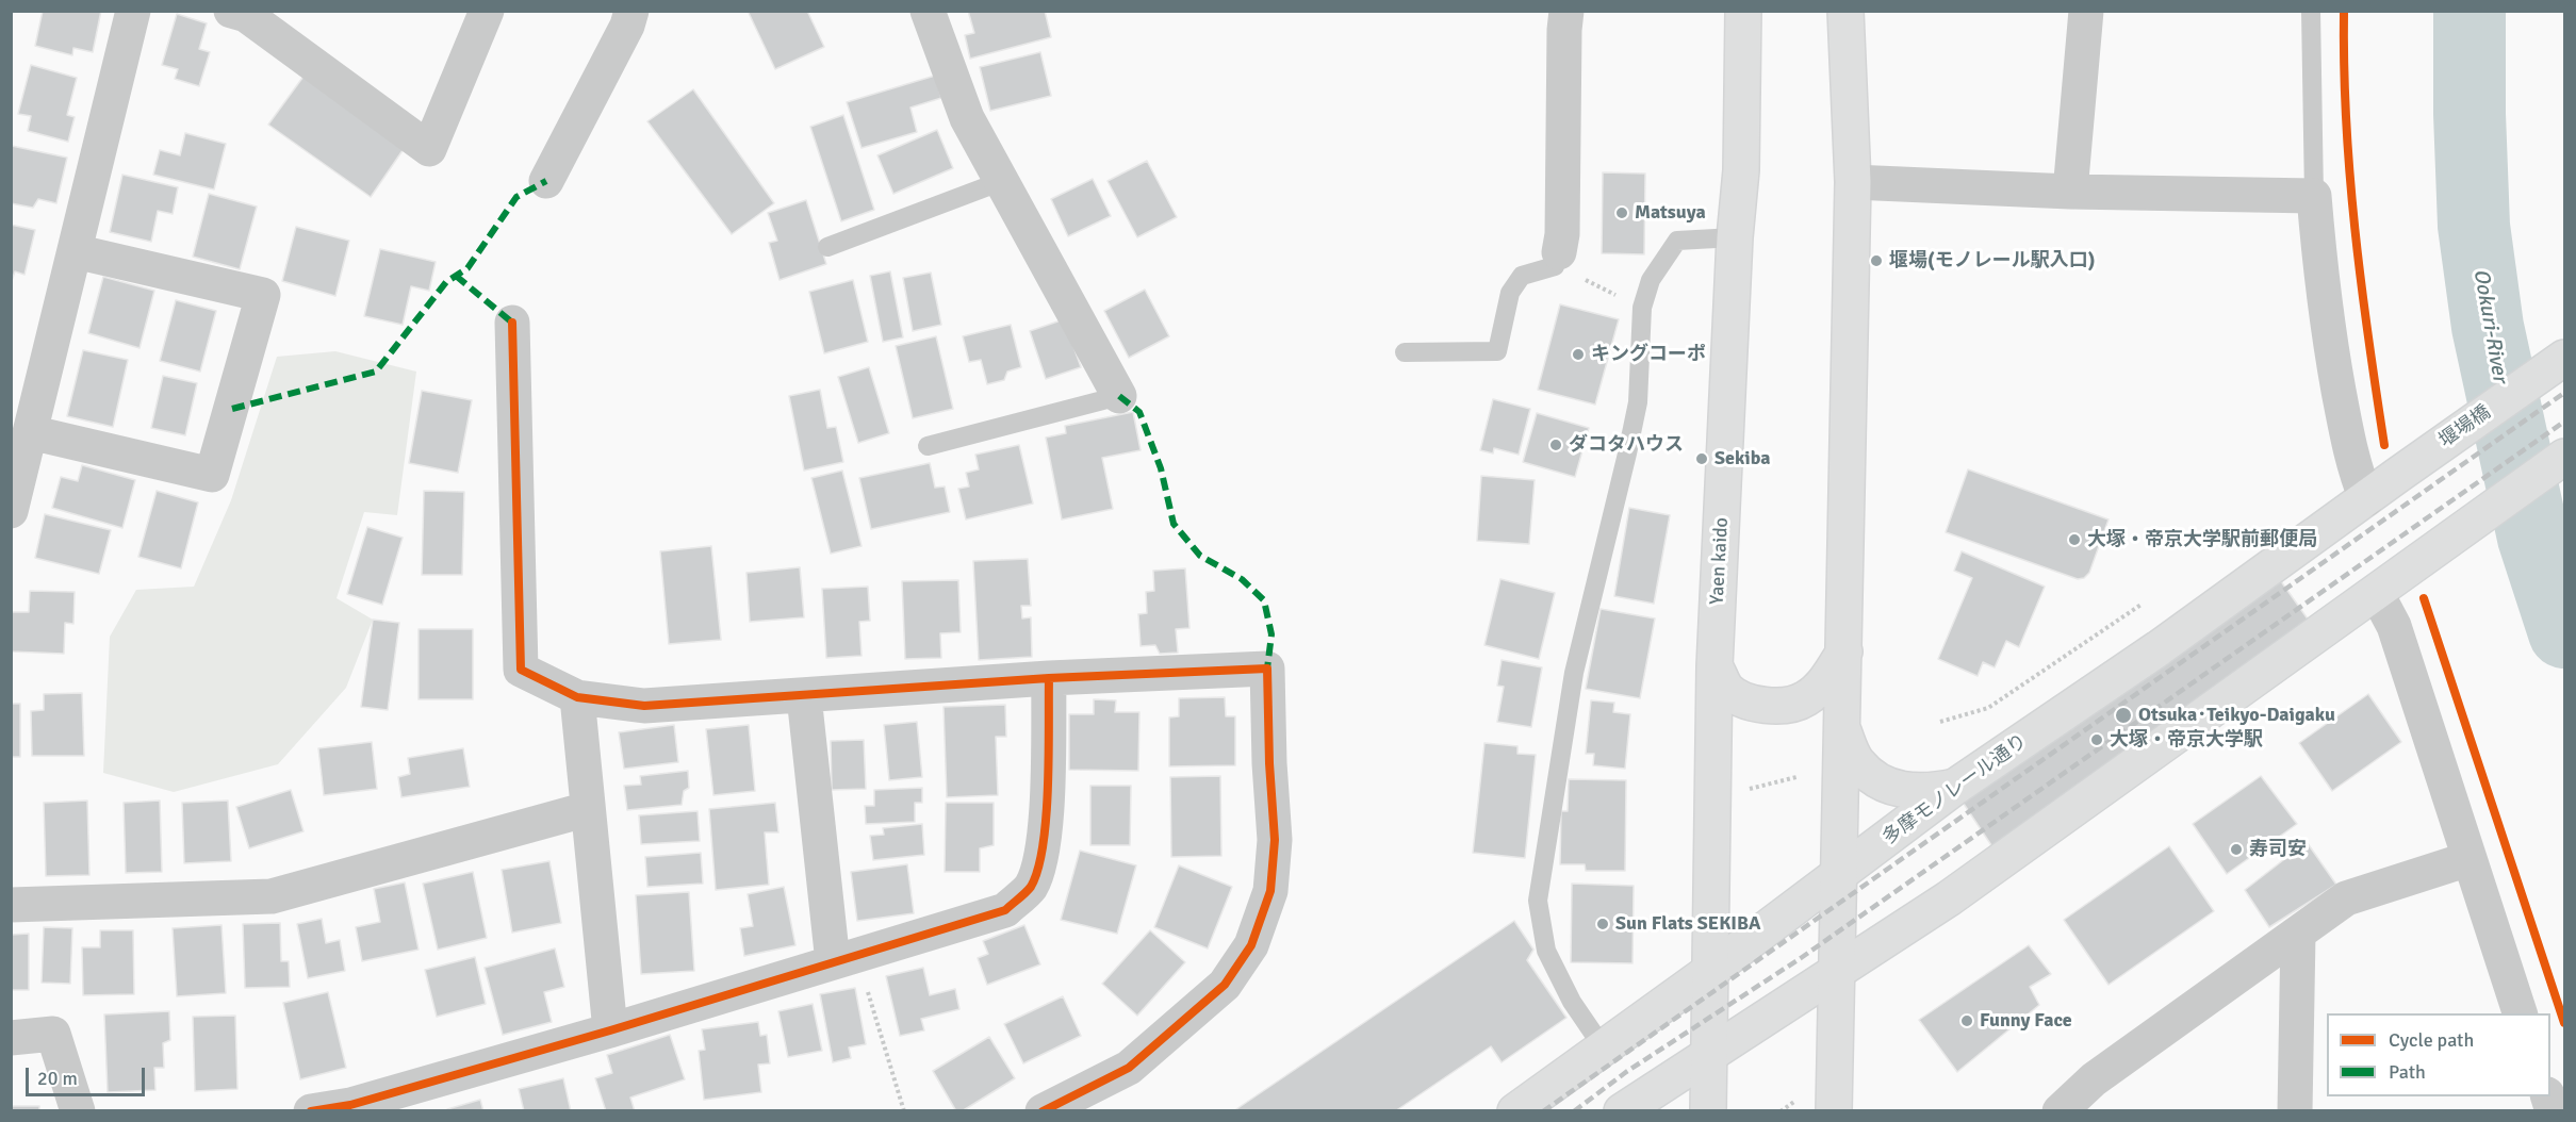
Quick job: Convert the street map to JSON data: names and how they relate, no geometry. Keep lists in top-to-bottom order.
{
  "streets": {
    "main road": ["堰場橋", "Yaen kaido", "多摩モノレール通り"]
  },
  "crossings": [
    ["堰場橋", "多摩モノレール通り"],
    ["Yaen kaido", "多摩モノレール通り"]
  ],
  "water": ["Ookuri-River"],
  "places": [
    "Matsuya",
    "堰場(モノレール駅入口)",
    "キングコーポ",
    "ダコタハウス",
    "Sekiba",
    "大塚・帝京大学駅前郵便局",
    "Otsuka･Teikyo-Daigaku",
    "大塚・帝京大学駅",
    "寿司安",
    "Sun Flats SEKIBA",
    "Funny Face"
  ],
  "legend": ["Cycle path", "Path"],
  "scale_bar": "20 m"
}
